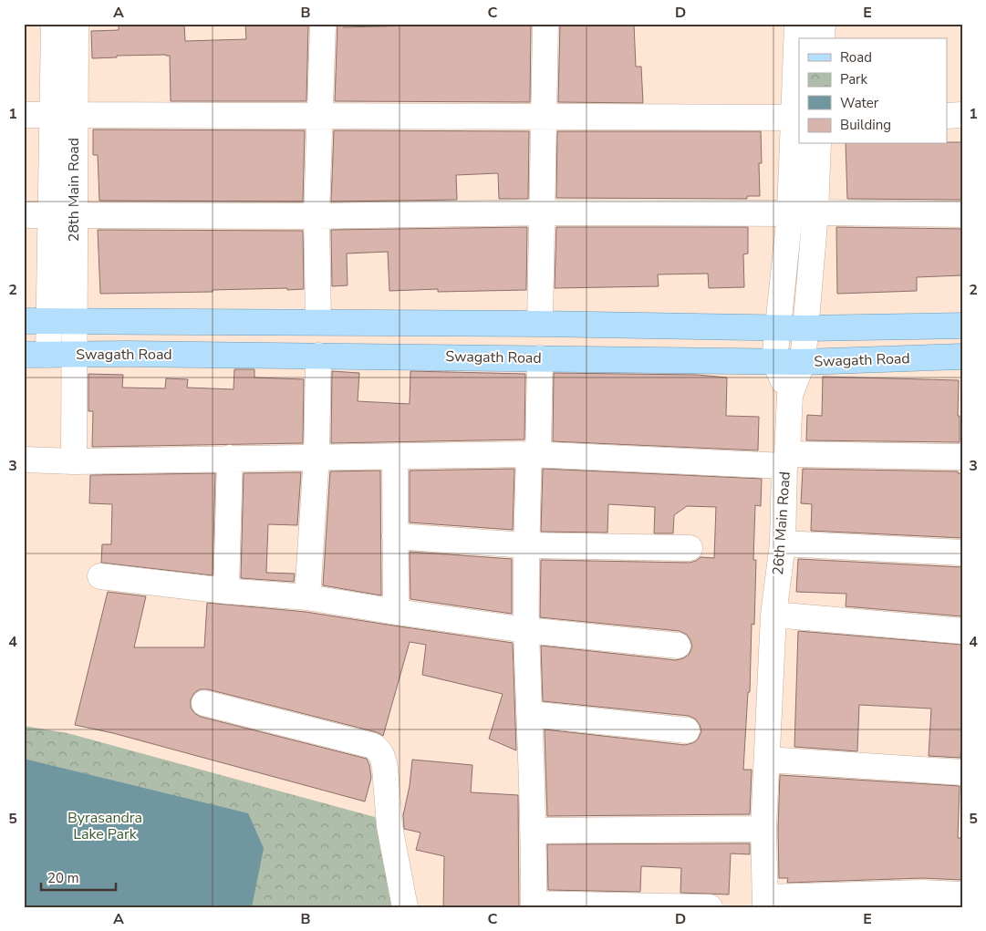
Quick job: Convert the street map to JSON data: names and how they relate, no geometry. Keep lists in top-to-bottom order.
{
  "streets": {
    "main road": ["Swagath Road"],
    "street": ["28th Main Road", "26th Main Road"]
  },
  "crossings": [
    ["28th Main Road", "Swagath Road"],
    ["Swagath Road", "26th Main Road"]
  ],
  "parks": ["Byrasandra Lake Park"],
  "legend": [
    "Road",
    "Park",
    "Water",
    "Building"
  ],
  "scale_bar": "20 m",
  "grid": {
    "columns": [
      "A",
      "B",
      "C",
      "D",
      "E"
    ],
    "rows": [
      "1",
      "2",
      "3",
      "4",
      "5"
    ]
  }
}
